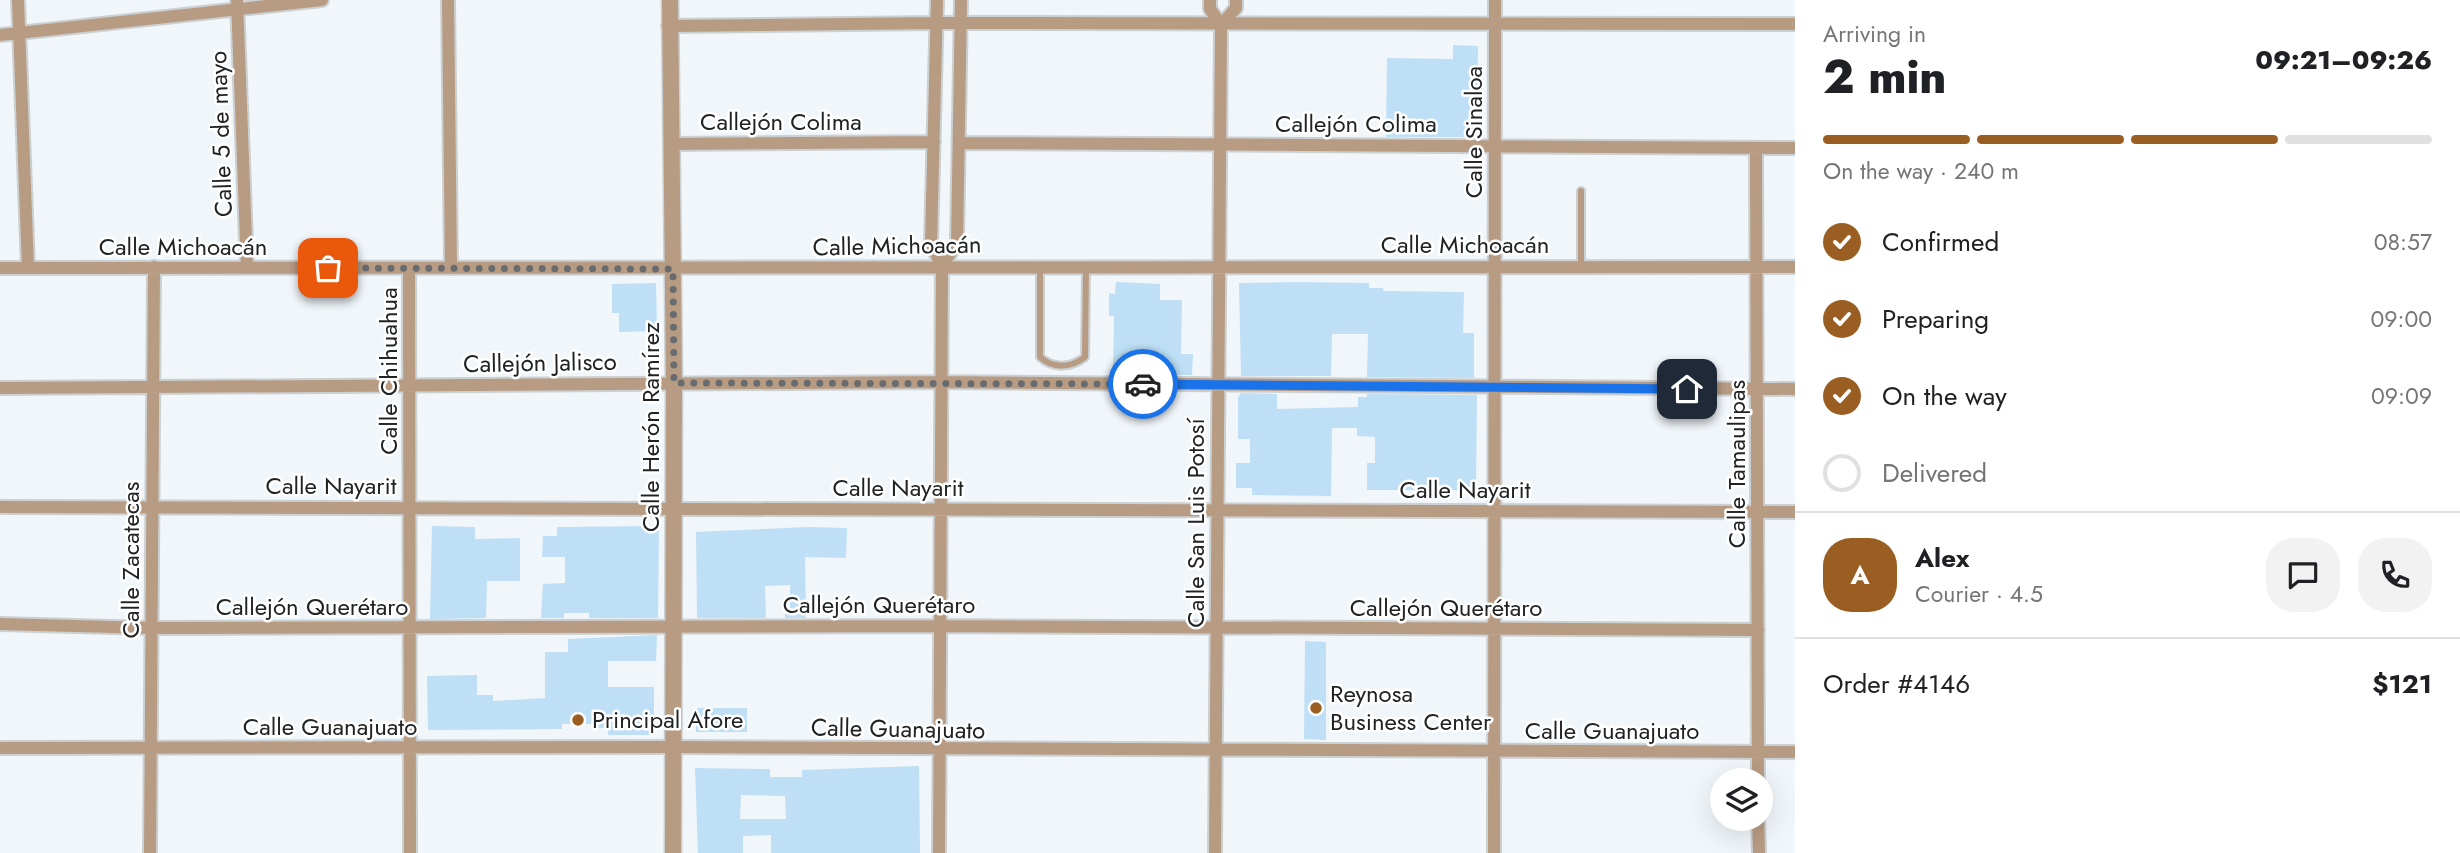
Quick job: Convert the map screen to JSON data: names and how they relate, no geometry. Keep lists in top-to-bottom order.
{
  "streets": {
    "street": [
      "Callejón Colima",
      "Calle Sinaloa",
      "Calle 5 de mayo",
      "Calle Michoacán",
      "Callejón Jalisco",
      "Calle Chihuahua",
      "Calle Herón Ramírez",
      "Calle Tamaulipas",
      "Calle Nayarit",
      "Calle San Luis Potosí",
      "Calle Zacatecas",
      "Callejón Querétaro",
      "Calle Guanajuato"
    ]
  },
  "crossings": [
    ["Callejón Colima", "Calle Sinaloa"],
    ["Callejón Colima", "Calle Herón Ramírez"],
    ["Callejón Colima", "Calle Tamaulipas"],
    ["Callejón Colima", "Calle San Luis Potosí"],
    ["Calle Sinaloa", "Calle Michoacán"],
    ["Calle Sinaloa", "Callejón Jalisco"],
    ["Calle Sinaloa", "Calle Nayarit"],
    ["Calle Sinaloa", "Callejón Querétaro"],
    ["Calle Sinaloa", "Calle Guanajuato"],
    ["Calle 5 de mayo", "Calle Michoacán"],
    ["Calle Michoacán", "Calle Chihuahua"],
    ["Calle Michoacán", "Calle Herón Ramírez"],
    ["Calle Michoacán", "Calle Tamaulipas"],
    ["Calle Michoacán", "Calle San Luis Potosí"],
    ["Calle Michoacán", "Calle Zacatecas"],
    ["Callejón Jalisco", "Calle Chihuahua"],
    ["Callejón Jalisco", "Calle Herón Ramírez"],
    ["Callejón Jalisco", "Calle Tamaulipas"],
    ["Callejón Jalisco", "Calle San Luis Potosí"],
    ["Callejón Jalisco", "Calle Zacatecas"],
    ["Calle Chihuahua", "Calle Nayarit"],
    ["Calle Chihuahua", "Callejón Querétaro"],
    ["Calle Chihuahua", "Calle Guanajuato"],
    ["Calle Herón Ramírez", "Calle Nayarit"],
    ["Calle Herón Ramírez", "Callejón Querétaro"],
    ["Calle Herón Ramírez", "Calle Guanajuato"],
    ["Calle Tamaulipas", "Calle Nayarit"],
    ["Calle Tamaulipas", "Callejón Querétaro"],
    ["Calle Tamaulipas", "Calle Guanajuato"],
    ["Calle Nayarit", "Calle San Luis Potosí"],
    ["Calle Nayarit", "Calle Zacatecas"],
    ["Calle San Luis Potosí", "Callejón Querétaro"],
    ["Calle San Luis Potosí", "Calle Guanajuato"],
    ["Calle Zacatecas", "Callejón Querétaro"],
    ["Calle Zacatecas", "Calle Guanajuato"]
  ],
  "places": ["Reynosa Business Center", "Principal Afore"],
  "page": {
    "heading": ["2 min", "Arriving in", "09:21–09:26"],
    "panel": [
      "Alex",
      "Courier · 4.5",
      "Order #4146",
      "$121"
    ],
    "bar": "On the way · 240 m",
    "list": [
      ["Confirmed", "08:57"],
      ["Preparing", "09:00"],
      ["On the way", "09:09"],
      "Delivered"
    ],
    "round": "A"
  }
}
